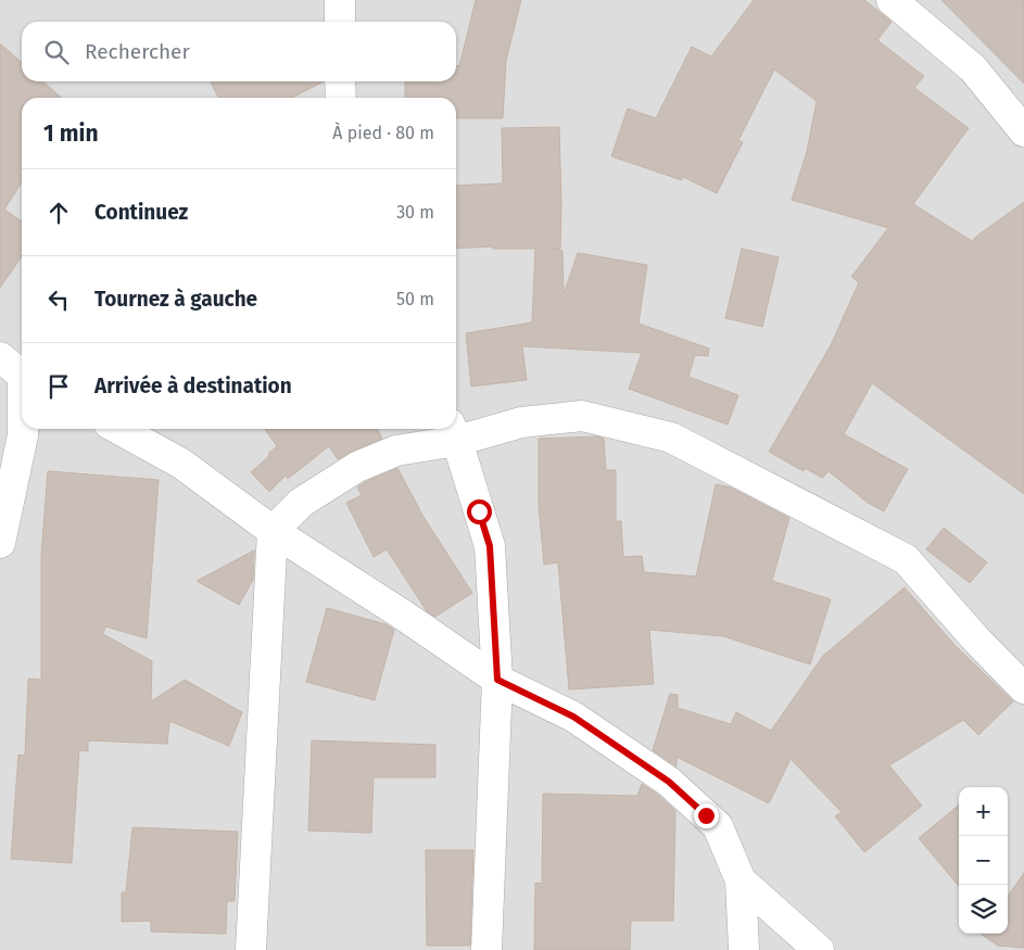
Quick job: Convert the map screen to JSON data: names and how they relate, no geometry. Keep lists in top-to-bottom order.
{
  "page": {
    "search": "Rechercher",
    "heading": ["1 min", "À pied · 80 m"],
    "list": [
      ["Continuez", "30 m"],
      ["Tournez à gauche", "50 m"],
      "Arrivée à destination"
    ],
    "map_buttons": ["+", "−"]
  }
}
